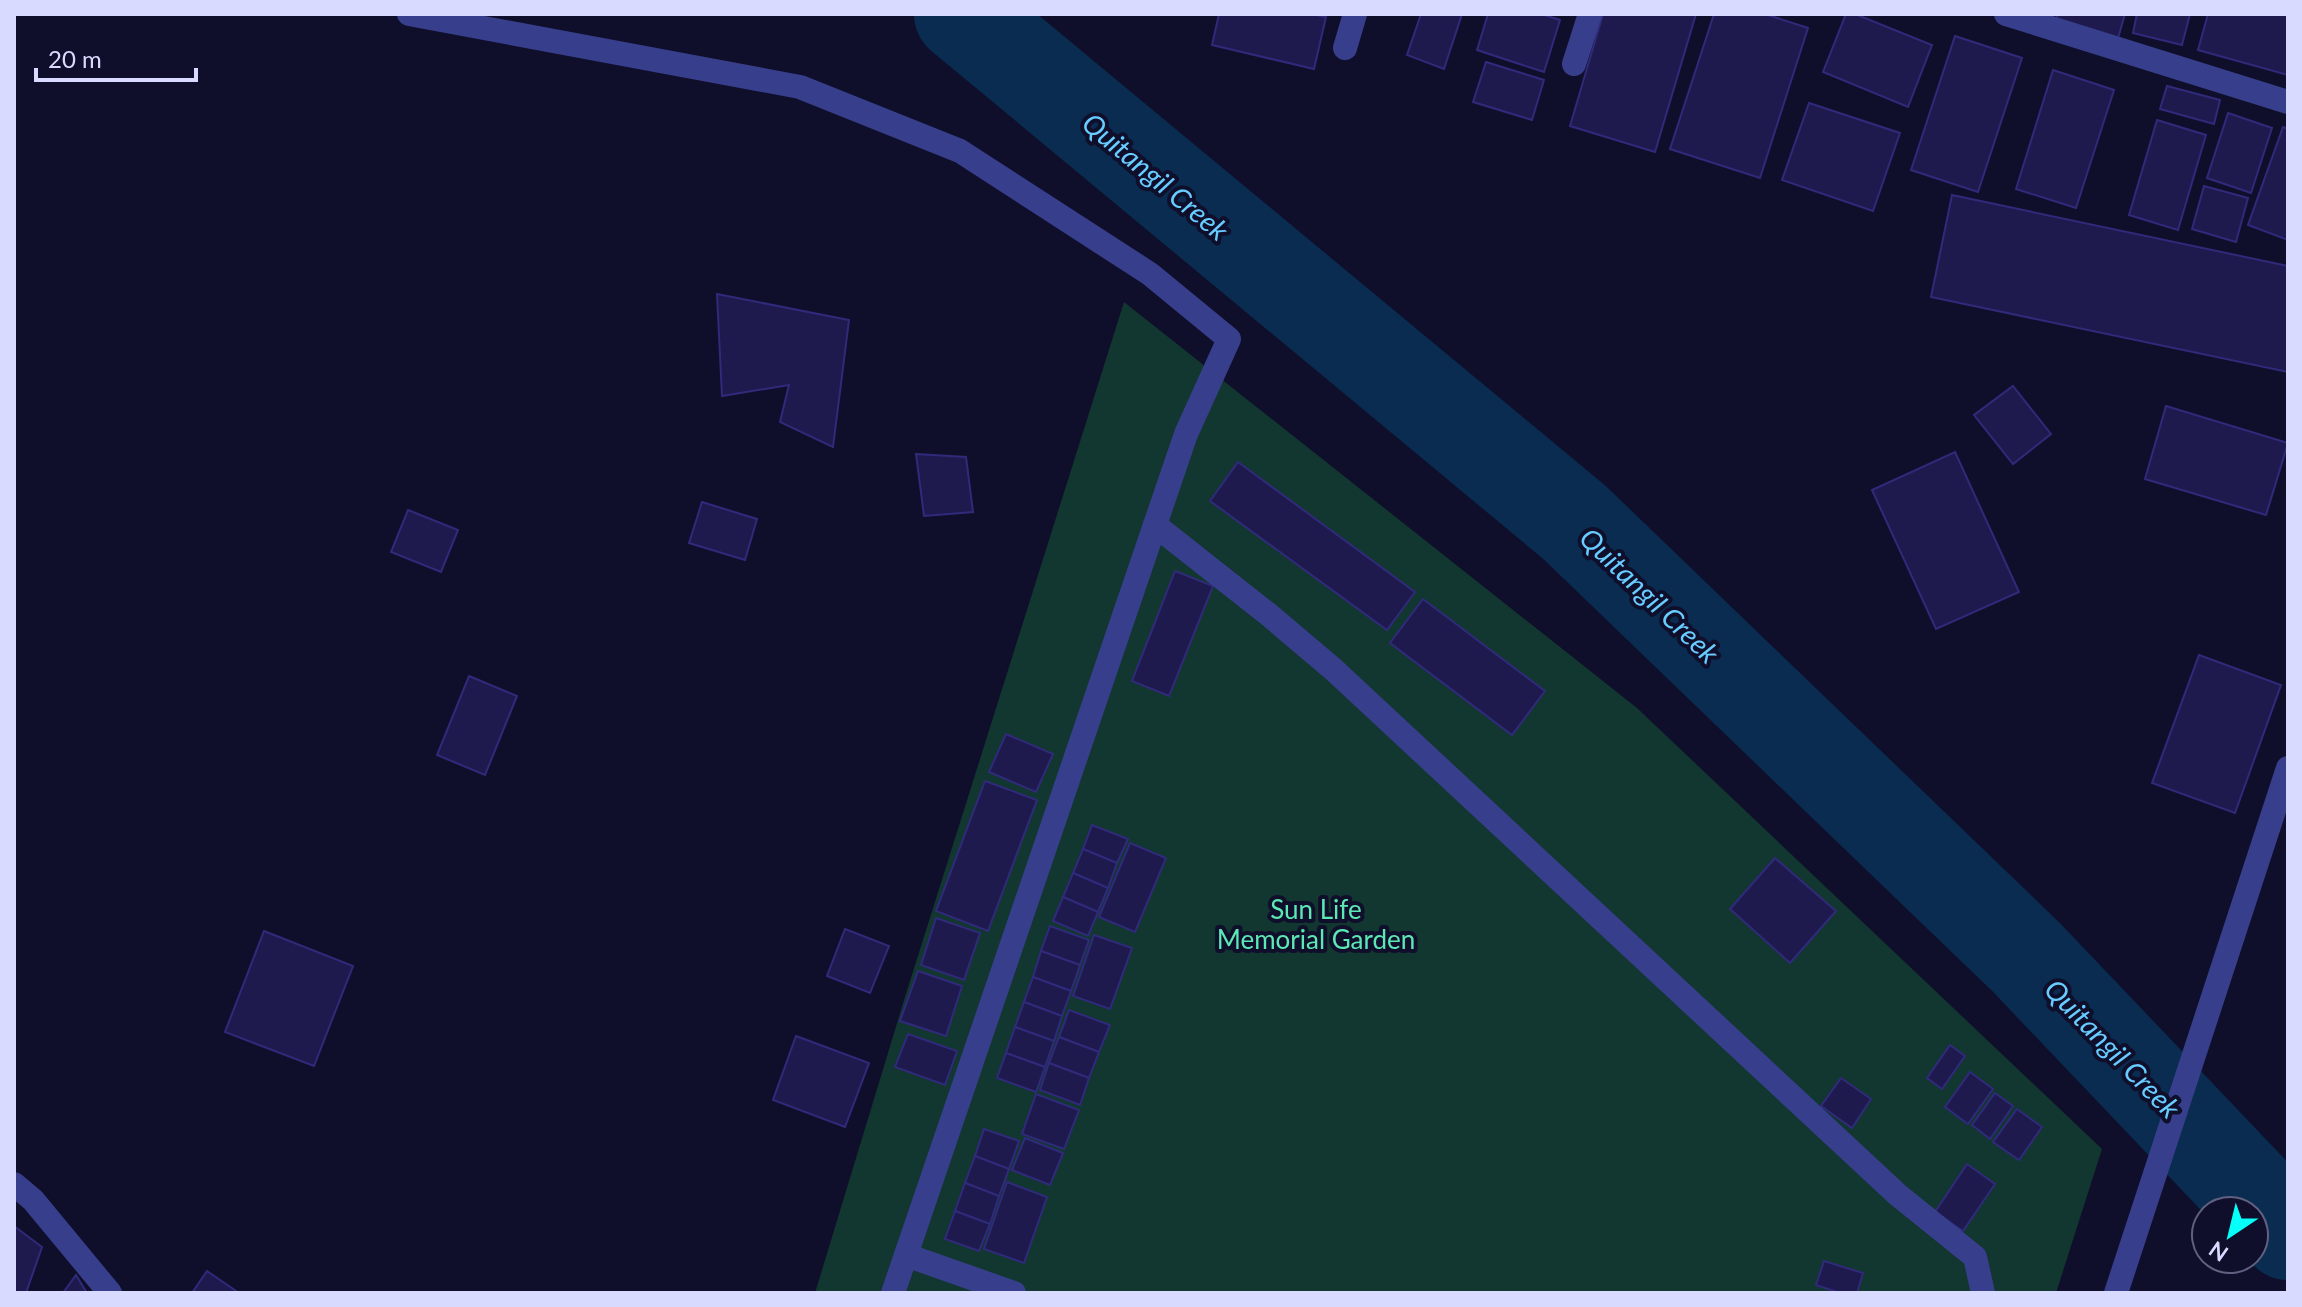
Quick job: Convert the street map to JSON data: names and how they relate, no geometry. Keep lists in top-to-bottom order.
{
  "water": ["Quitangil Creek"],
  "parks": ["Sun Life Memorial Garden"],
  "scale_bar": "20 m",
  "north": "bottom left"
}
